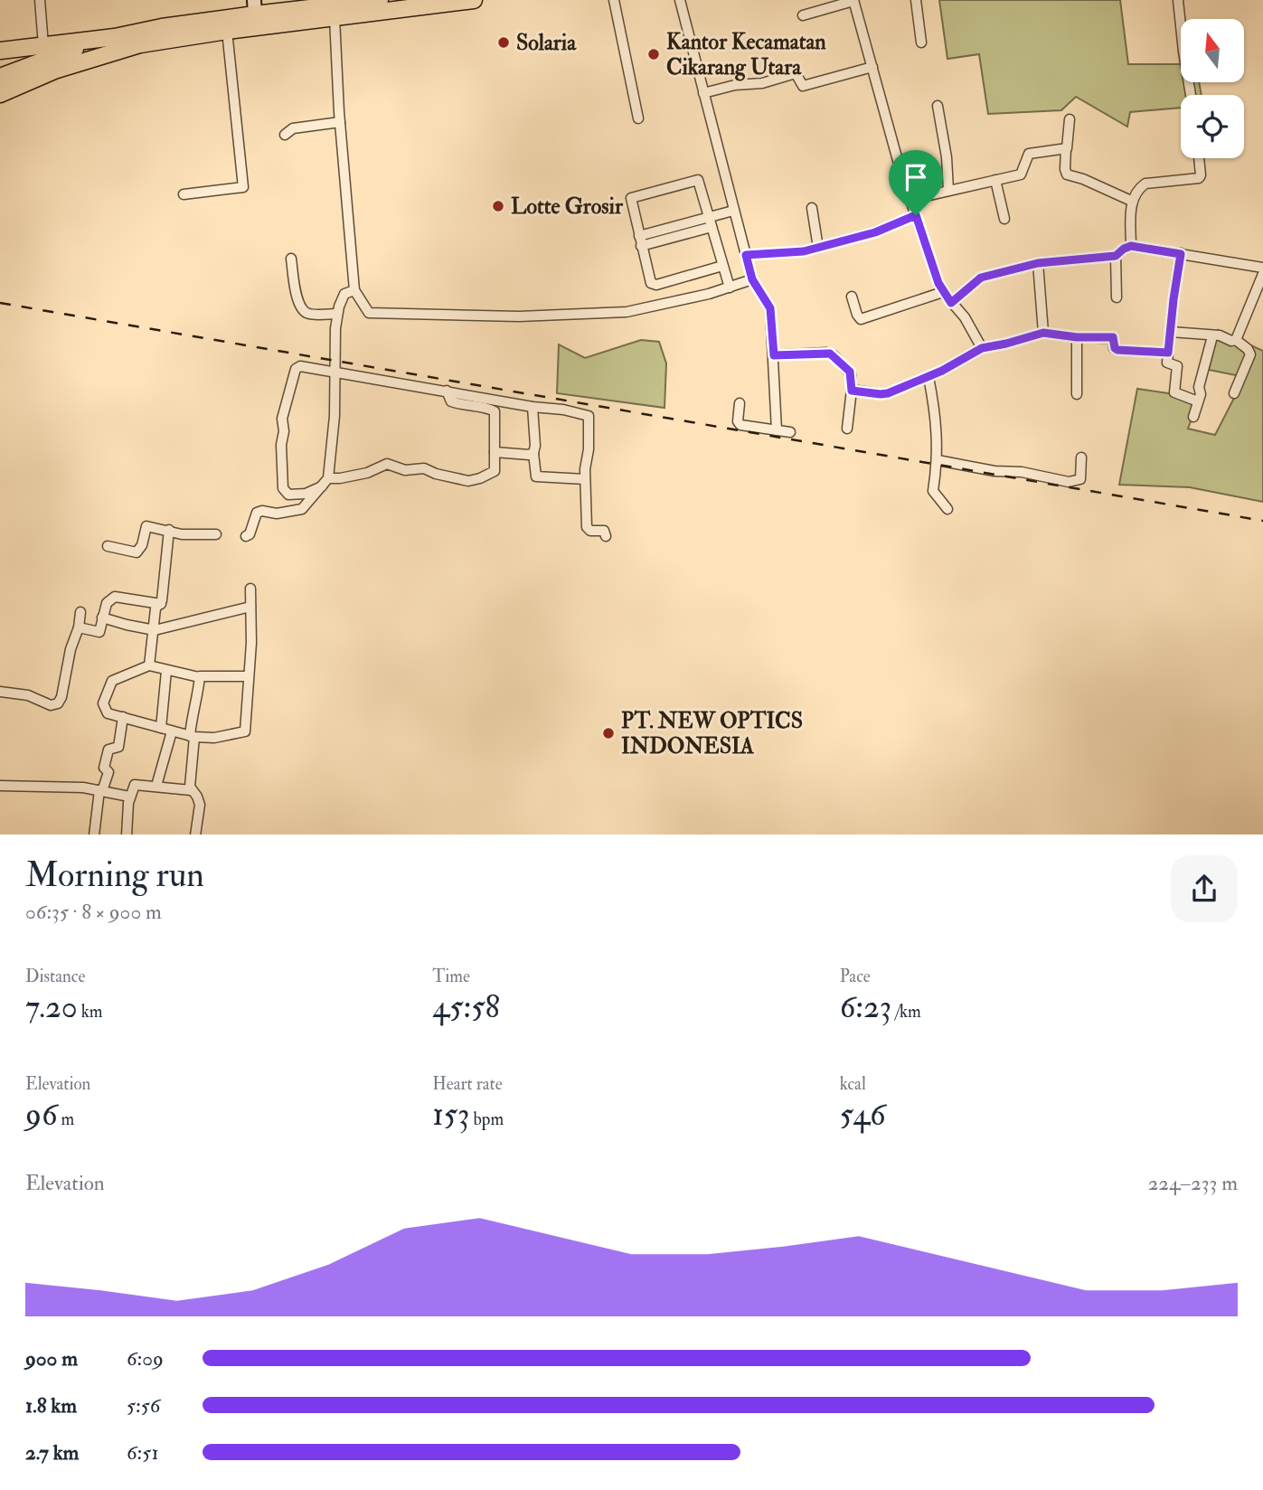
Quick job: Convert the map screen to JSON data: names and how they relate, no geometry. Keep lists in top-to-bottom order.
{
  "places": [
    "Solaria",
    "Kantor Kecamatan Cikarang Utara",
    "Lotte Grosir",
    "PT. NEW OPTICS INDONESIA"
  ],
  "north": "top",
  "page": {
    "heading": ["Morning run", "06:35 · 8 × 900 m"],
    "stats": [
      ["Distance", "7.20 km"],
      ["Time", "45:58"],
      ["Pace", "6:23 /km"],
      ["Elevation", "96 m"],
      ["Heart rate", "153 bpm"],
      ["kcal", "546"]
    ],
    "chart": ["Elevation", "224–233 m"],
    "list": [
      {
        "name": "900 m",
        "note": "6:09"
      },
      {
        "name": "1.8 km",
        "note": "5:56"
      },
      {
        "name": "2.7 km",
        "note": "6:51"
      }
    ]
  }
}
